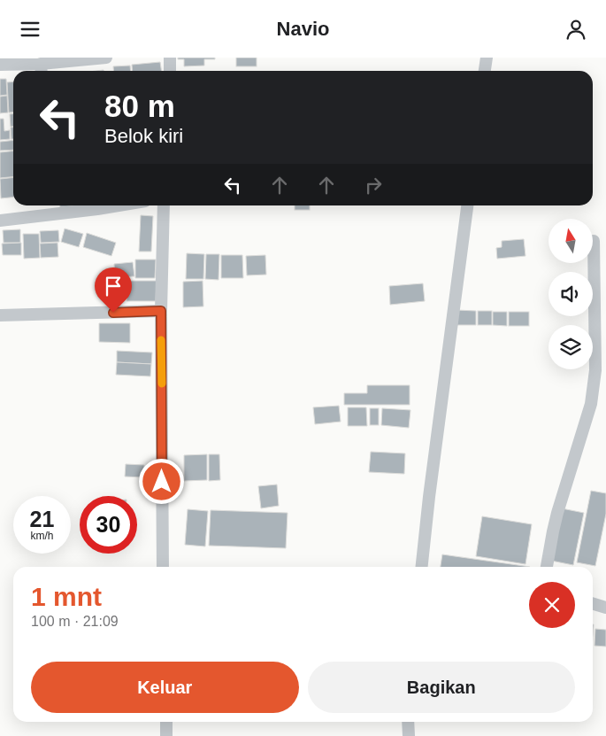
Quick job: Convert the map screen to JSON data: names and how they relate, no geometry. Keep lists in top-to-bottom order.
{
  "north": "top",
  "page": {
    "header": "Navio",
    "turn": ["80 m", "Belok kiri"],
    "speed": "21 km/h",
    "limit": "30",
    "heading": ["1 mnt", "100 m · 21:09"],
    "buttons": ["Keluar", "Bagikan"]
  }
}
